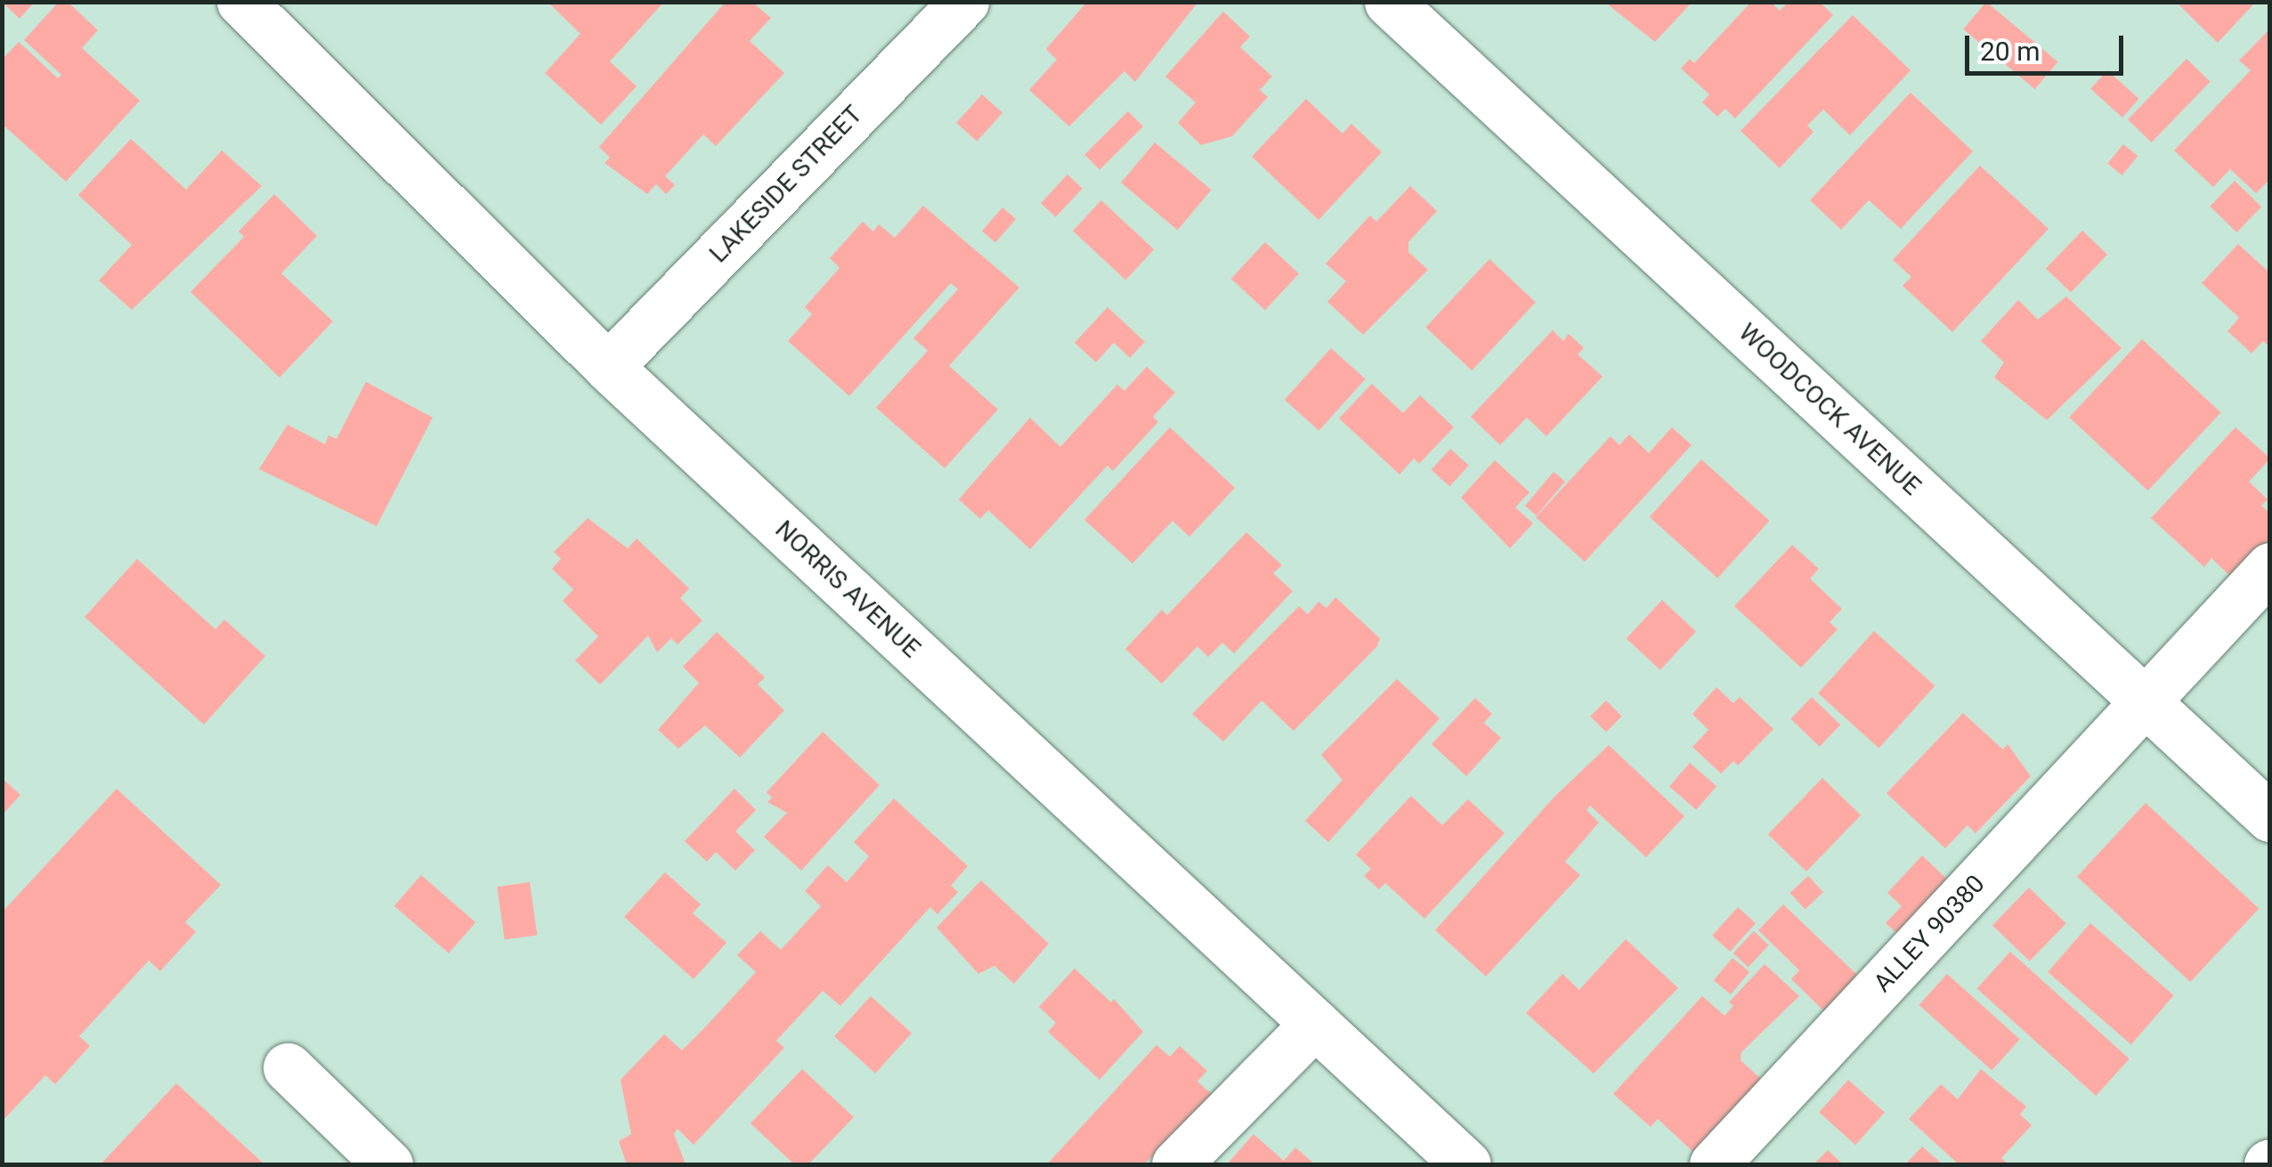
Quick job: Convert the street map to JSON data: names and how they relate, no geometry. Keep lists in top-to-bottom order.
{
  "streets": {
    "street": [
      "LAKESIDE STREET",
      "WOODCOCK AVENUE",
      "NORRIS AVENUE",
      "ALLEY 90380"
    ]
  },
  "crossings": [
    ["LAKESIDE STREET", "NORRIS AVENUE"],
    ["WOODCOCK AVENUE", "ALLEY 90380"]
  ],
  "scale_bar": "20 m"
}
